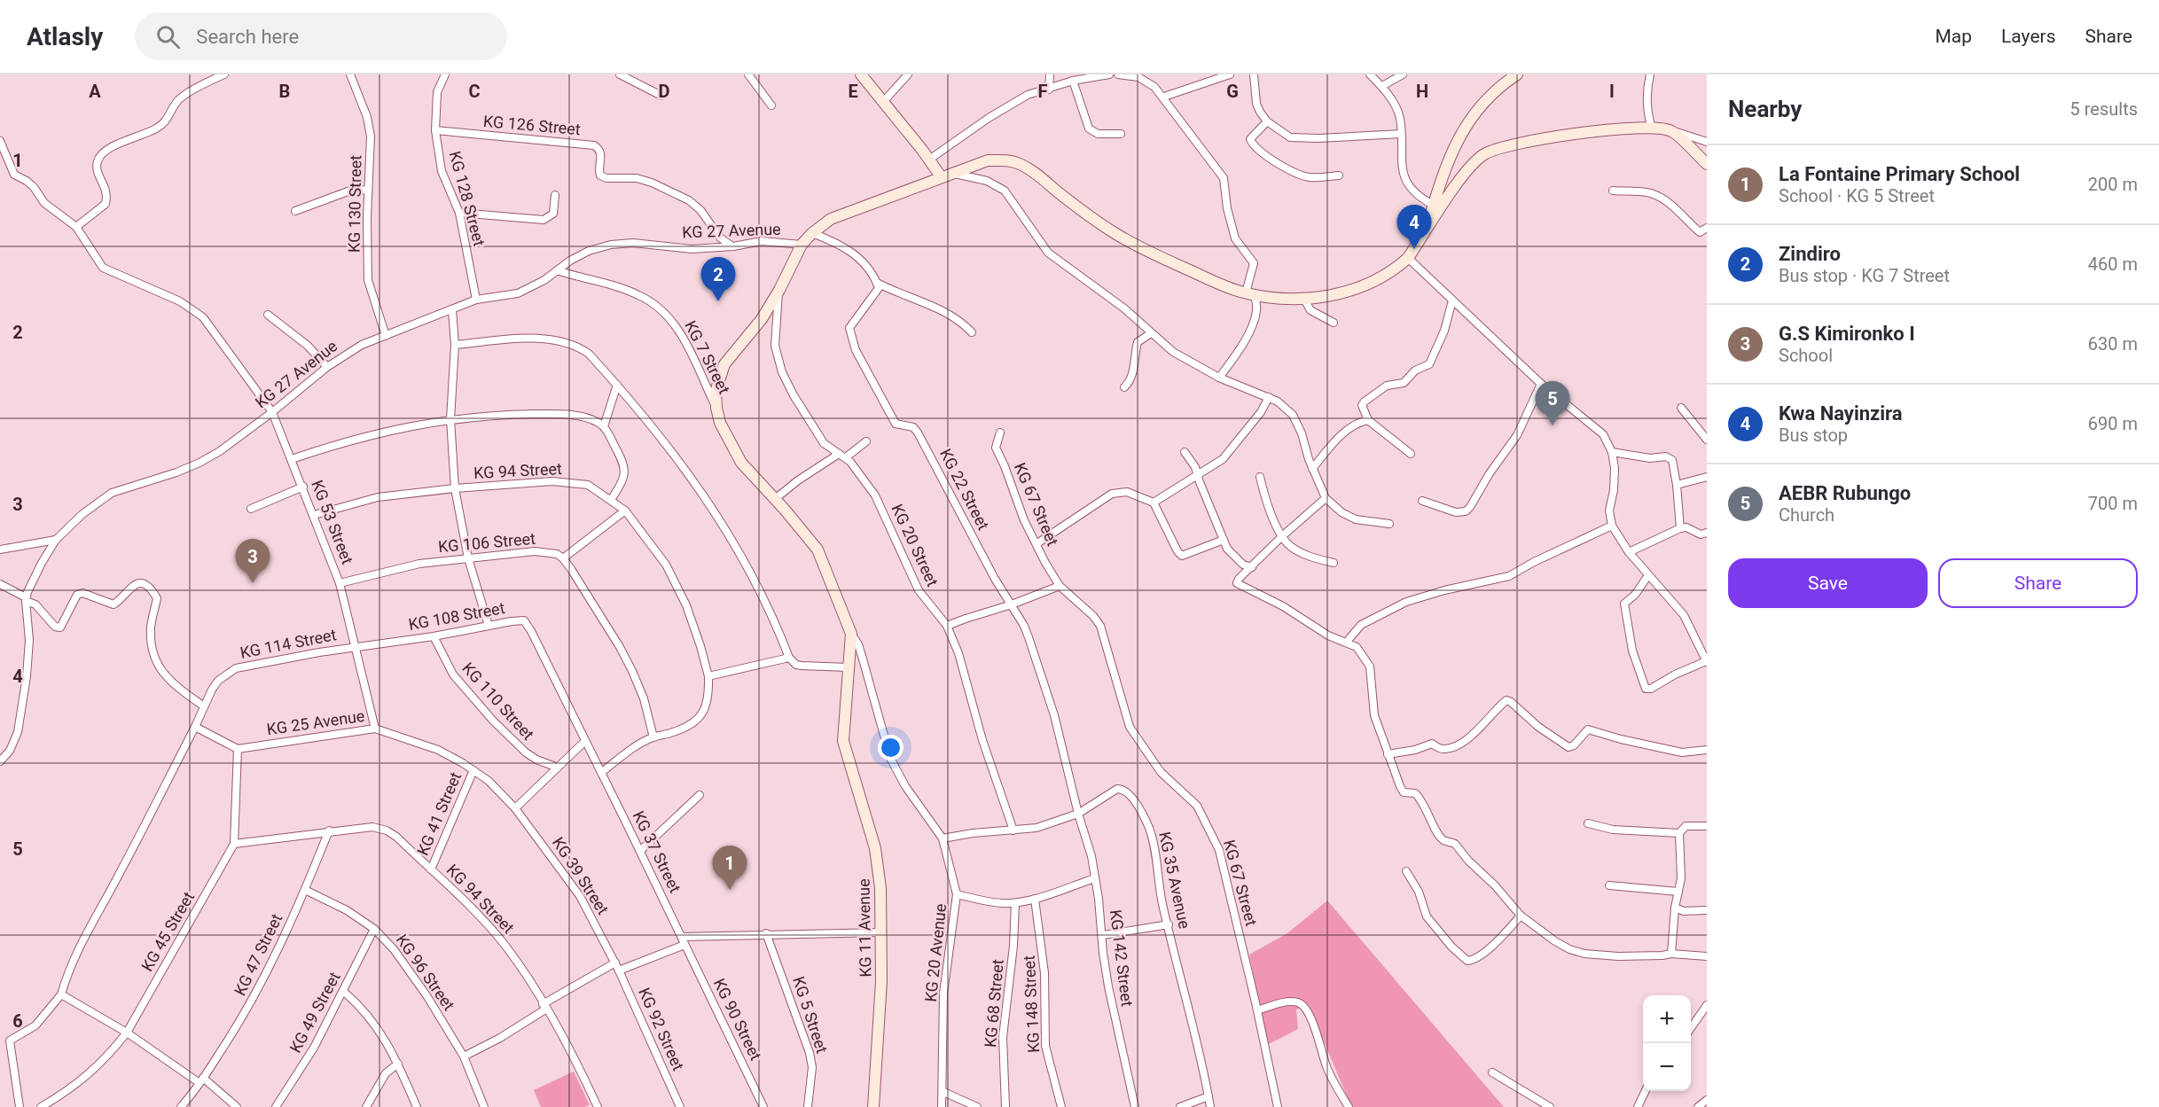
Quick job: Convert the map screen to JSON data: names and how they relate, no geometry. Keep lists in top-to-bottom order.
{
  "streets": {
    "main road": ["KG 11 Avenue"],
    "street": [
      "KG 126 Street",
      "KG 128 Street",
      "KG 130 Street",
      "KG 27 Avenue",
      "KG 7 Street",
      "KG 94 Street",
      "KG 22 Street",
      "KG 67 Street",
      "KG 53 Street",
      "KG 106 Street",
      "KG 20 Street",
      "KG 108 Street",
      "KG 114 Street",
      "KG 110 Street",
      "KG 25 Avenue",
      "KG 41 Street",
      "KG 37 Street",
      "KG 39 Street",
      "KG 35 Avenue",
      "KG 45 Street",
      "KG 20 Avenue",
      "KG 47 Street",
      "KG 142 Street",
      "KG 96 Street",
      "KG 68 Street",
      "KG 148 Street",
      "KG 49 Street",
      "KG 5 Street",
      "KG 90 Street",
      "KG 92 Street"
    ]
  },
  "crossings": [
    ["KG 126 Street", "KG 128 Street"],
    ["KG 126 Street", "KG 27 Avenue"],
    ["KG 128 Street", "KG 27 Avenue"],
    ["KG 130 Street", "KG 27 Avenue"],
    ["KG 27 Avenue", "KG 7 Street"],
    ["KG 27 Avenue", "KG 53 Street"],
    ["KG 94 Street", "KG 53 Street"],
    ["KG 94 Street", "KG 41 Street"],
    ["KG 94 Street", "KG 45 Street"],
    ["KG 94 Street", "KG 47 Street"],
    ["KG 22 Street", "KG 35 Avenue"],
    ["KG 22 Street", "KG 142 Street"],
    ["KG 53 Street", "KG 106 Street"],
    ["KG 53 Street", "KG 108 Street"],
    ["KG 53 Street", "KG 114 Street"],
    ["KG 53 Street", "KG 25 Avenue"],
    ["KG 20 Street", "KG 35 Avenue"],
    ["KG 108 Street", "KG 114 Street"],
    ["KG 108 Street", "KG 110 Street"],
    ["KG 25 Avenue", "KG 41 Street"],
    ["KG 25 Avenue", "KG 39 Street"],
    ["KG 37 Street", "KG 90 Street"],
    ["KG 39 Street", "KG 92 Street"],
    ["KG 35 Avenue", "KG 20 Avenue"],
    ["KG 35 Avenue", "KG 142 Street"],
    ["KG 11 Avenue", "KG 20 Avenue"],
    ["KG 47 Street", "KG 96 Street"],
    ["KG 96 Street", "KG 49 Street"]
  ],
  "page": {
    "header": "Atlasly",
    "search": "Search here",
    "nav": ["Map", "Layers", "Share"],
    "heading": ["Nearby", "5 results"],
    "list": [
      {
        "mark": "1",
        "name": "La Fontaine Primary School",
        "note": "School · KG 5 Street",
        "value": "200 m"
      },
      {
        "mark": "2",
        "name": "Zindiro",
        "note": "Bus stop · KG 7 Street",
        "value": "460 m"
      },
      {
        "mark": "3",
        "name": "G.S Kimironko I",
        "note": "School",
        "value": "630 m"
      },
      {
        "mark": "4",
        "name": "Kwa Nayinzira",
        "note": "Bus stop",
        "value": "690 m"
      },
      {
        "mark": "5",
        "name": "AEBR Rubungo",
        "note": "Church",
        "value": "700 m"
      }
    ],
    "pins": [
      "4",
      "2",
      "5",
      "3",
      "1"
    ],
    "buttons": ["Save", "Share"],
    "map_buttons": ["+", "−"]
  },
  "grid": {
    "columns": [
      "A",
      "B",
      "C",
      "D",
      "E",
      "F",
      "G",
      "H",
      "I"
    ],
    "rows": [
      "1",
      "2",
      "3",
      "4",
      "5",
      "6"
    ]
  }
}
